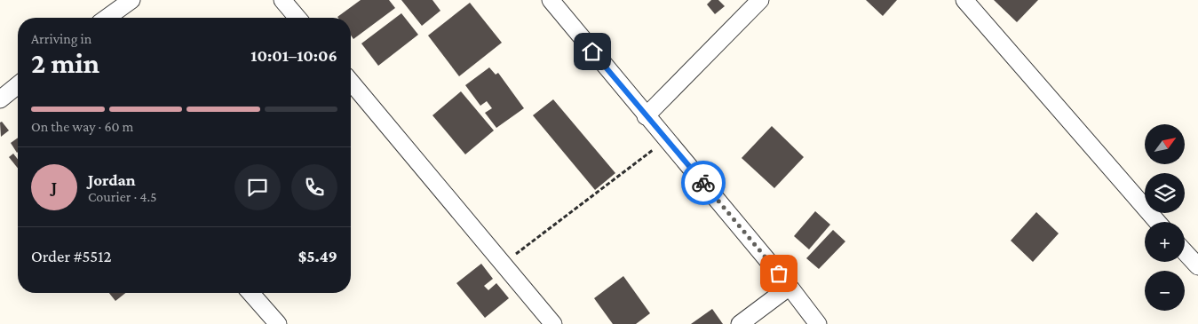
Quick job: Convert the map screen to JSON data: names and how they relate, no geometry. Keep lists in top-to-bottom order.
{
  "north": "top right",
  "page": {
    "heading": ["2 min", "Arriving in", "10:01–10:06"],
    "panel": [
      "Jordan",
      "Courier · 4.5",
      "Order #5512",
      "$5.49"
    ],
    "bar": "On the way · 60 m",
    "map_buttons": ["+", "−"],
    "round": "J"
  }
}
